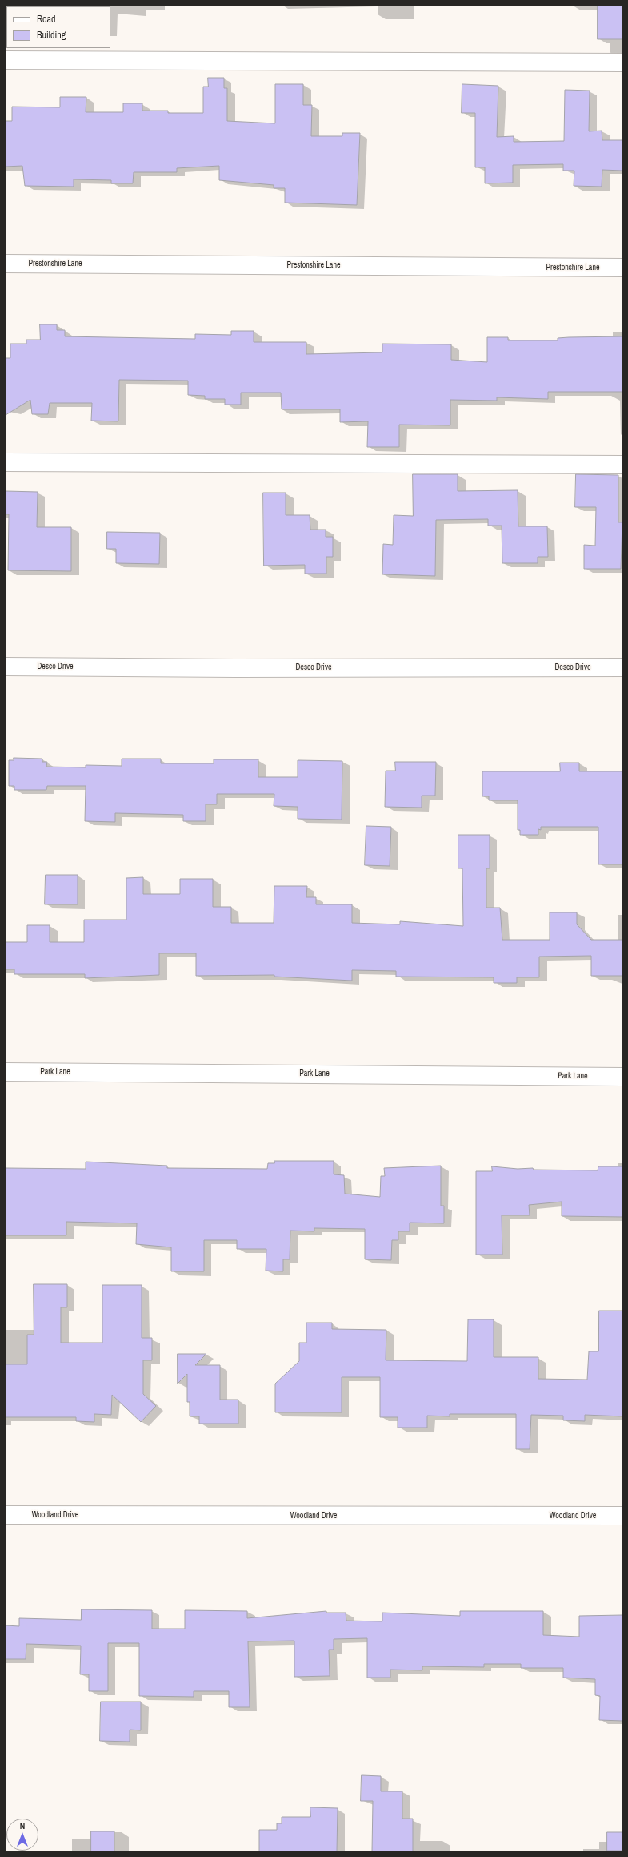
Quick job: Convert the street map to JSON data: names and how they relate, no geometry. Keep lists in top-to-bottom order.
{
  "streets": {
    "street": [
      "Prestonshire Lane",
      "Desco Drive",
      "Park Lane",
      "Woodland Drive"
    ]
  },
  "legend": ["Road", "Building"],
  "north": "top"
}
